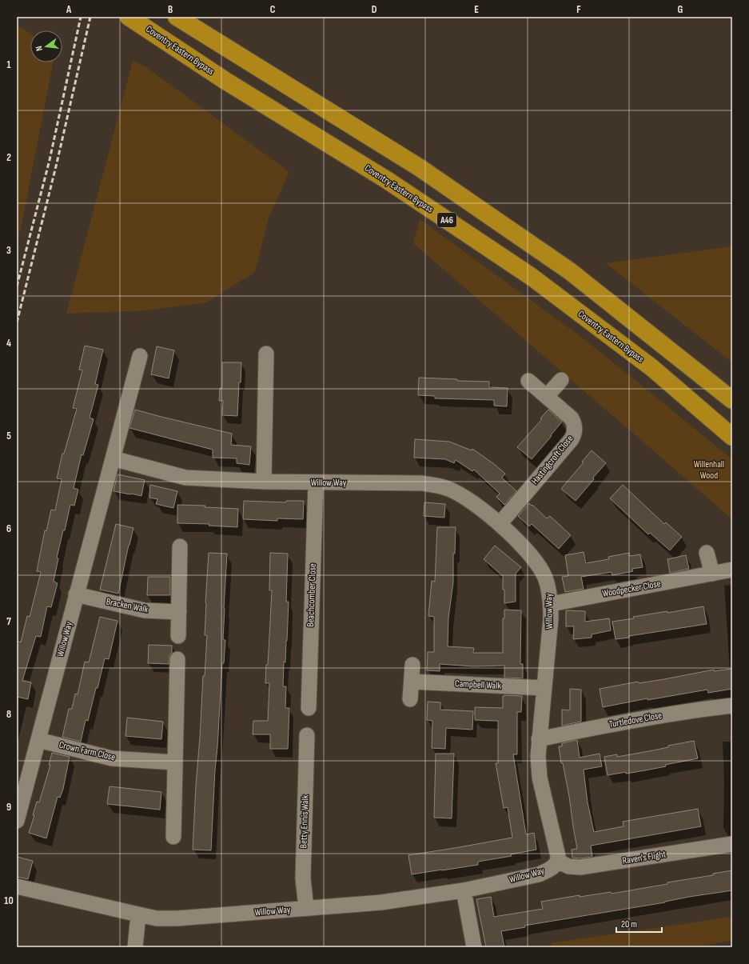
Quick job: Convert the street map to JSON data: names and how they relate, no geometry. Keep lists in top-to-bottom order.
{
  "streets": {
    "highway": ["Coventry Eastern Bypass", "A46"],
    "street": [
      "Hastingcroft Close",
      "Willow Way",
      "Woodpecker Close",
      "Beachcomber Close",
      "Bracken Walk",
      "Campbell Walk",
      "Turtledove Close",
      "Crown Farm Close",
      "Betty Ennis Walk",
      "Raven's Flight"
    ]
  },
  "crossings": [
    ["Hastingcroft Close", "Willow Way"],
    ["Willow Way", "Woodpecker Close"],
    ["Willow Way", "Beachcomber Close"],
    ["Willow Way", "Bracken Walk"],
    ["Willow Way", "Campbell Walk"],
    ["Willow Way", "Turtledove Close"],
    ["Willow Way", "Crown Farm Close"],
    ["Willow Way", "Betty Ennis Walk"],
    ["Willow Way", "Raven's Flight"]
  ],
  "parks": ["Willenhall Wood"],
  "scale_bar": "20 m",
  "north": "left",
  "grid": {
    "columns": [
      "A",
      "B",
      "C",
      "D",
      "E",
      "F",
      "G"
    ],
    "rows": [
      "1",
      "2",
      "3",
      "4",
      "5",
      "6",
      "7",
      "8",
      "9",
      "10"
    ]
  }
}
